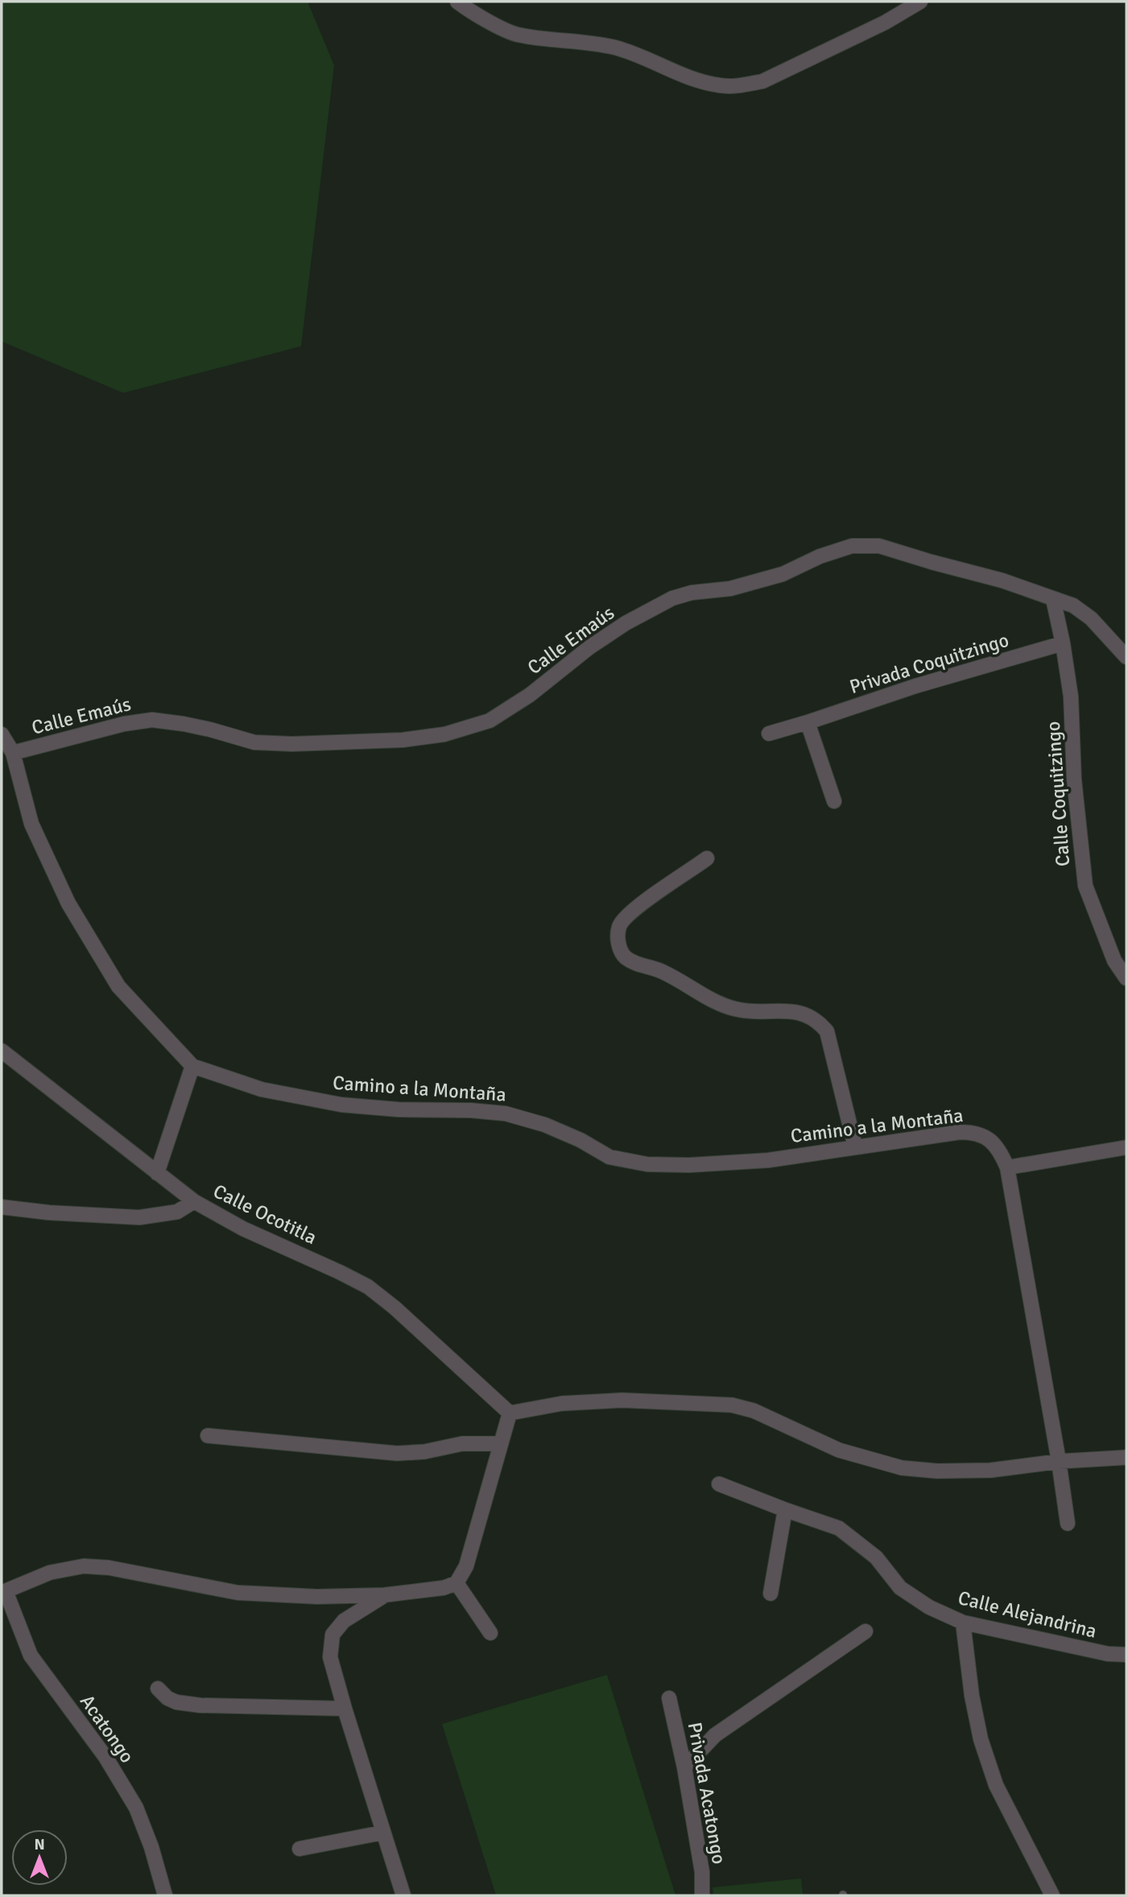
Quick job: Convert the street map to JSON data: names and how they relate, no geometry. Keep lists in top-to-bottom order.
{
  "streets": {
    "street": [
      "Calle Emaús",
      "Privada Coquitzingo",
      "Calle Coquitzingo",
      "Camino a la Montaña",
      "Calle Ocotitla",
      "Calle Alejandrina",
      "Acatongo",
      "Privada Acatongo"
    ]
  },
  "crossings": [
    ["Calle Emaús", "Calle Coquitzingo"],
    ["Calle Emaús", "Camino a la Montaña"],
    ["Privada Coquitzingo", "Calle Coquitzingo"]
  ],
  "north": "top"
}
